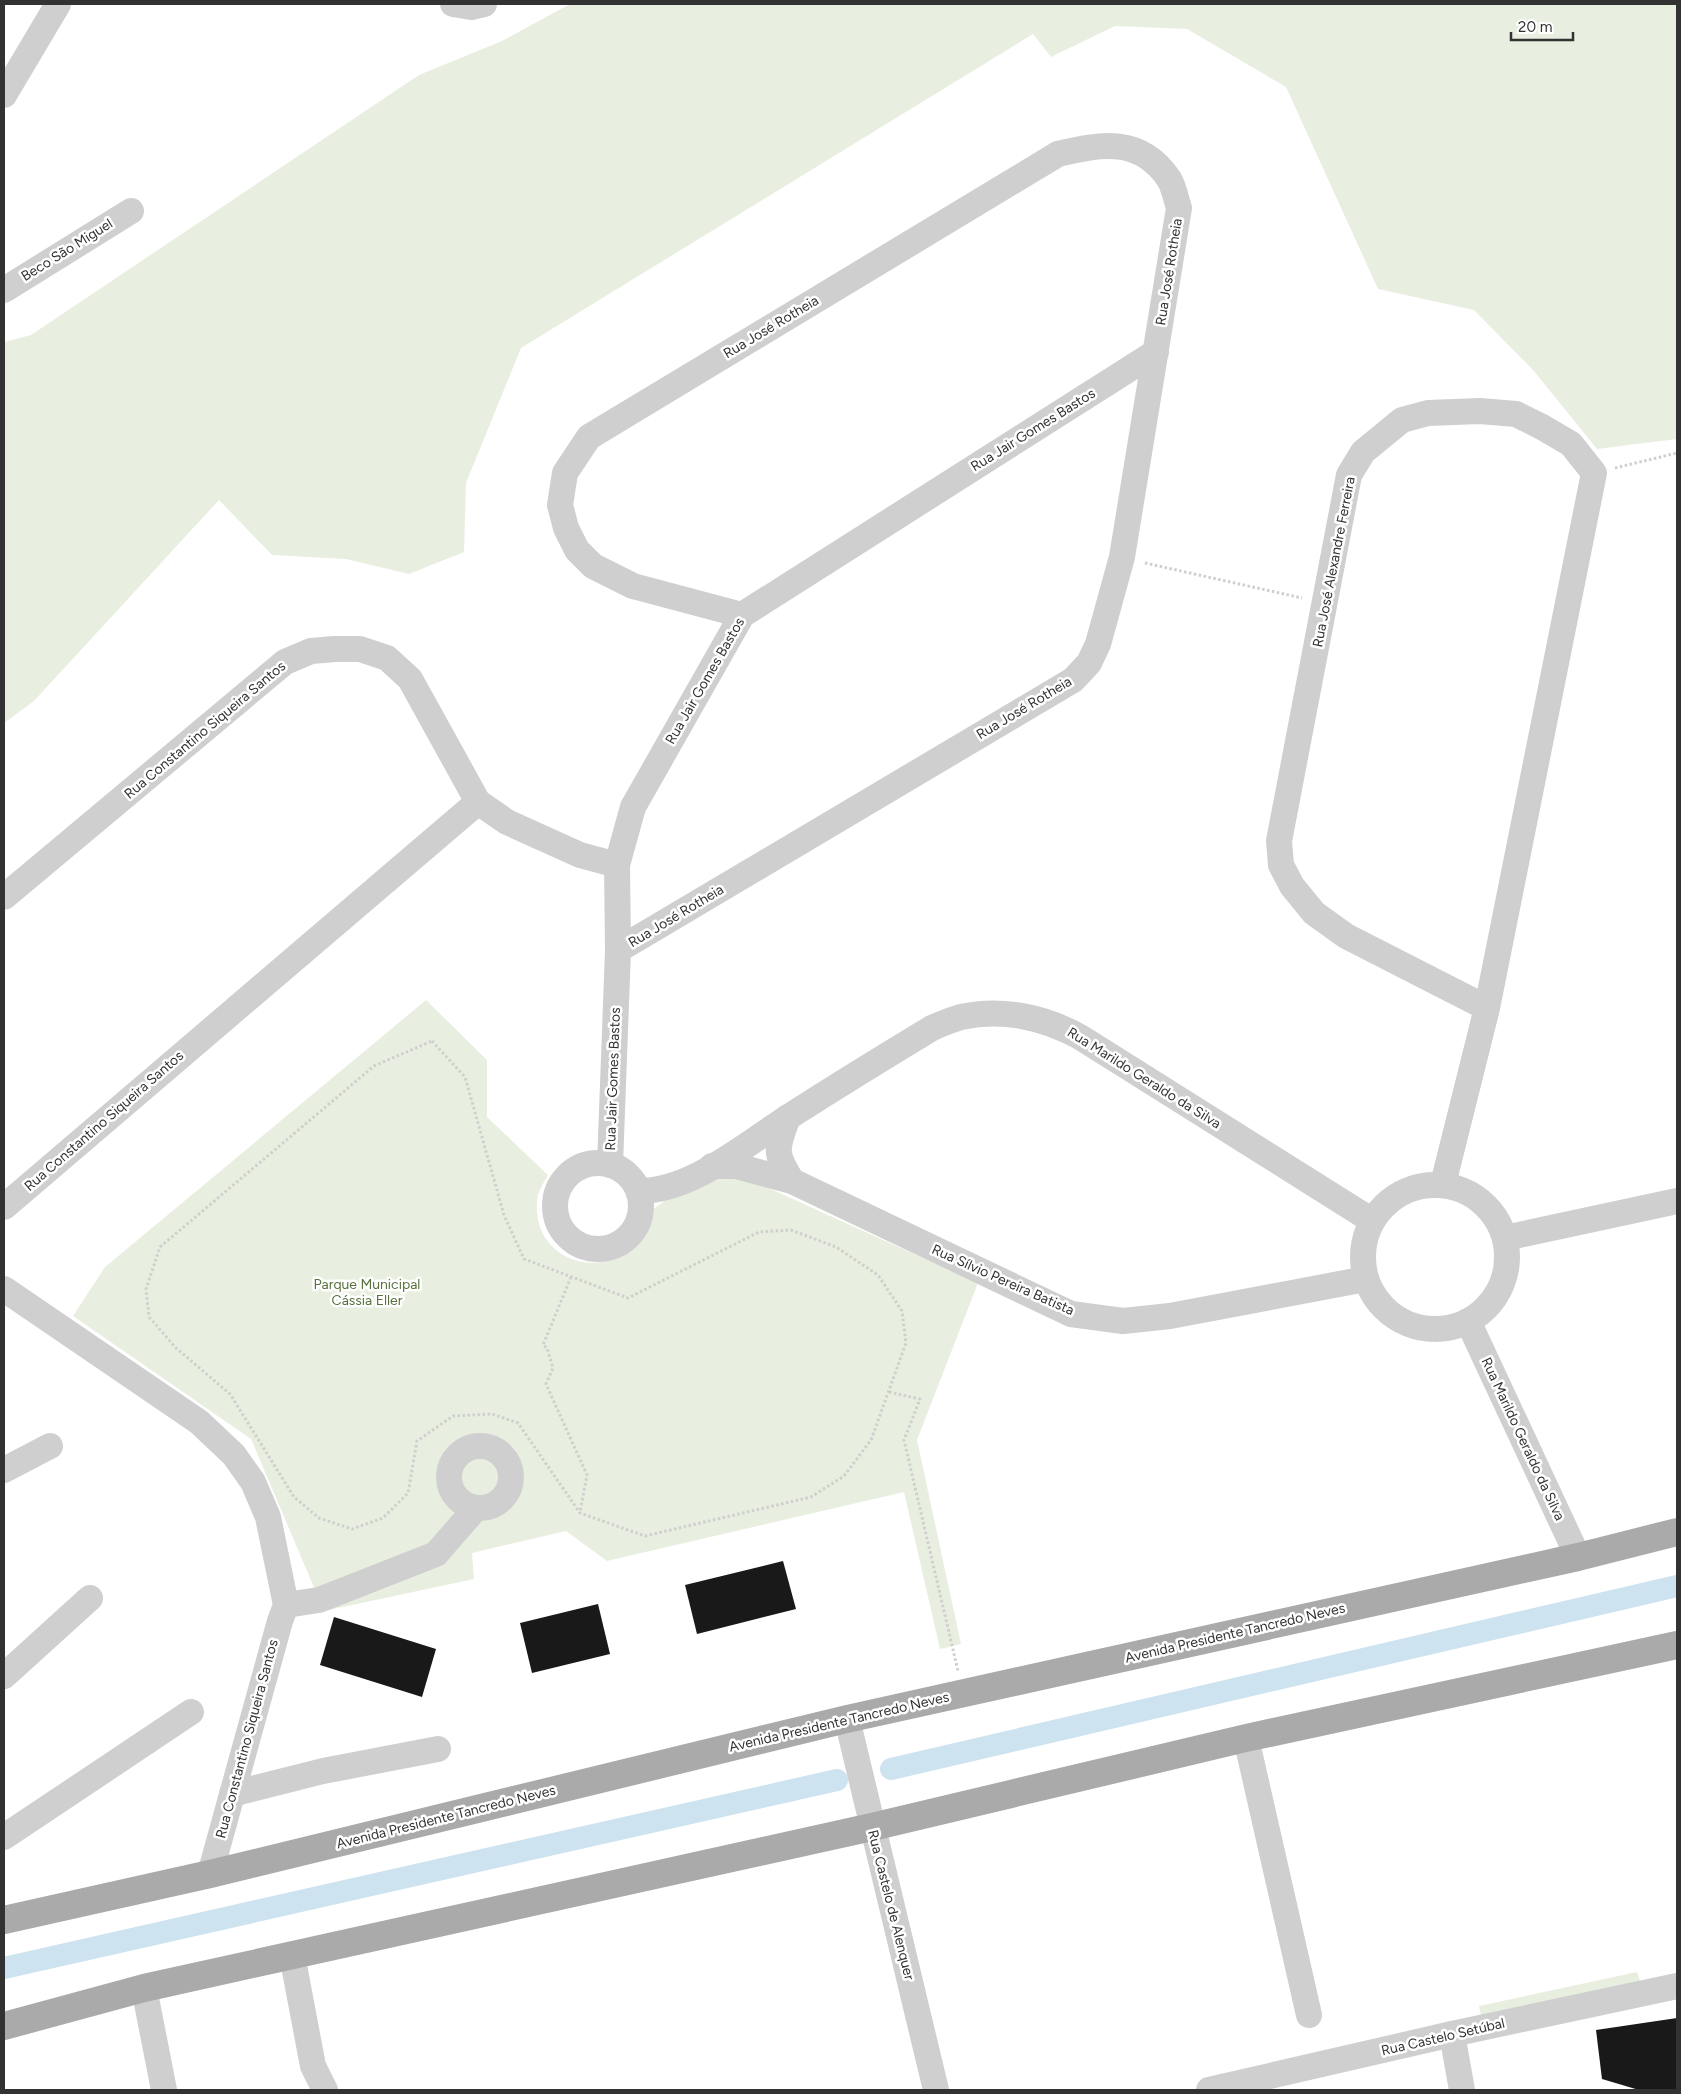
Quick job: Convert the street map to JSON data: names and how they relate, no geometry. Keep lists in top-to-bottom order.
{
  "streets": {
    "main road": ["Avenida Presidente Tancredo Neves"],
    "street": [
      "Beco São Miguel",
      "Rua José Rotheia",
      "Rua Jair Gomes Bastos",
      "Rua José Alexandre Ferreira",
      "Rua Constantino Siqueira Santos",
      "Rua Marildo Geraldo da Silva",
      "Rua Sílvio Pereira Batista",
      "Rua Castelo de Alenquer",
      "Rua Castelo Setúbal"
    ]
  },
  "crossings": [
    ["Rua José Rotheia", "Rua Jair Gomes Bastos"],
    ["Rua Jair Gomes Bastos", "Rua Constantino Siqueira Santos"],
    ["Rua Jair Gomes Bastos", "Rua Marildo Geraldo da Silva"],
    ["Rua Constantino Siqueira Santos", "Avenida Presidente Tancredo Neves"],
    ["Rua Marildo Geraldo da Silva", "Rua Sílvio Pereira Batista"],
    ["Rua Marildo Geraldo da Silva", "Avenida Presidente Tancredo Neves"],
    ["Avenida Presidente Tancredo Neves", "Rua Castelo de Alenquer"]
  ],
  "parks": ["Parque Municipal Cássia Eller"],
  "scale_bar": "20 m"
}
